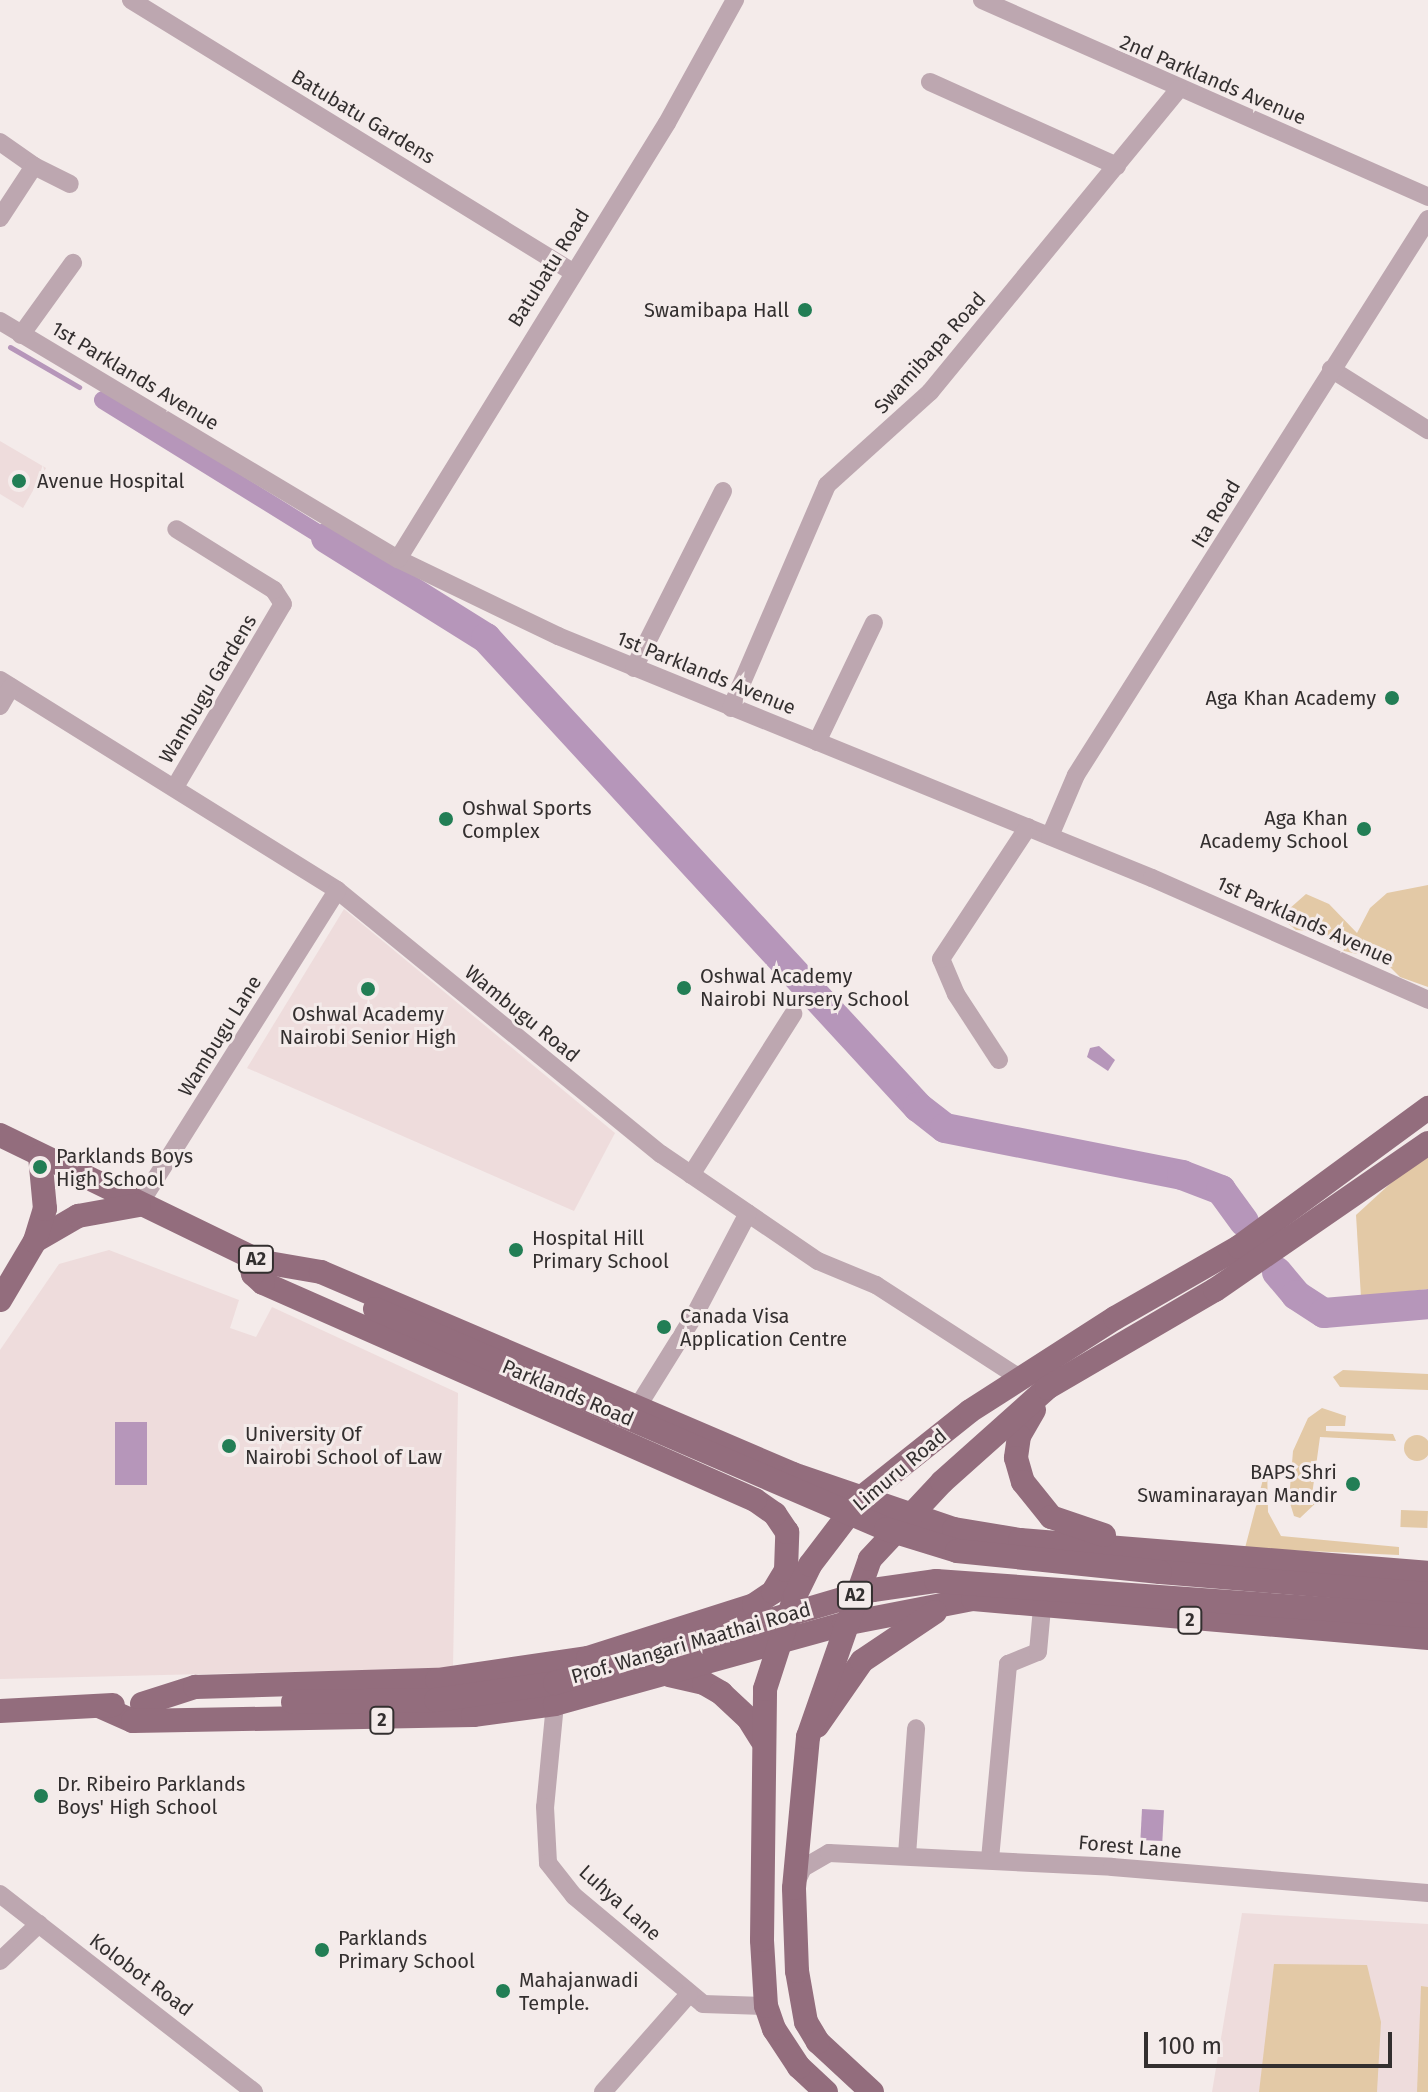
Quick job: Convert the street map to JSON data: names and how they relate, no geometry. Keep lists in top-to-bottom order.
{
  "streets": {
    "main road": [
      "A2",
      "Parklands Road",
      "Limuru Road",
      "2",
      "Prof. Wangari Maathai Road"
    ],
    "street": [
      "2nd Parklands Avenue",
      "Batubatu Gardens",
      "Batubatu Road",
      "Swamibapa Road",
      "1st Parklands Avenue",
      "Ita Road",
      "Wambugu Gardens",
      "Wambugu Road",
      "Wambugu Lane",
      "Forest Lane",
      "Luhya Lane",
      "Kolobot Road"
    ]
  },
  "crossings": [
    ["2nd Parklands Avenue", "Swamibapa Road"],
    ["Batubatu Gardens", "Batubatu Road"],
    ["Batubatu Road", "1st Parklands Avenue"],
    ["Swamibapa Road", "1st Parklands Avenue"],
    ["1st Parklands Avenue", "Ita Road"],
    ["Wambugu Gardens", "Wambugu Road"],
    ["Wambugu Road", "Wambugu Lane"],
    ["Wambugu Road", "Limuru Road"],
    ["Wambugu Lane", "Parklands Road"],
    ["Limuru Road", "2"],
    ["Limuru Road", "Luhya Lane"],
    ["2", "Prof. Wangari Maathai Road"],
    ["2", "Luhya Lane"]
  ],
  "places": [
    "Swamibapa Hall",
    "Avenue Hospital",
    "Aga Khan Academy",
    "Oshwal Sports Complex",
    "Aga Khan Academy School",
    "Oshwal Academy Nairobi Nursery School",
    "Oshwal Academy Nairobi Senior High",
    "Parklands Boys High School",
    "Hospital Hill Primary School",
    "Canada Visa Application Centre",
    "University Of Nairobi School of Law",
    "BAPS Shri Swaminarayan Mandir",
    "Dr. Ribeiro Parklands Boys' High School",
    "Parklands Primary School",
    "Mahajanwadi Temple."
  ],
  "scale_bar": "100 m"
}
